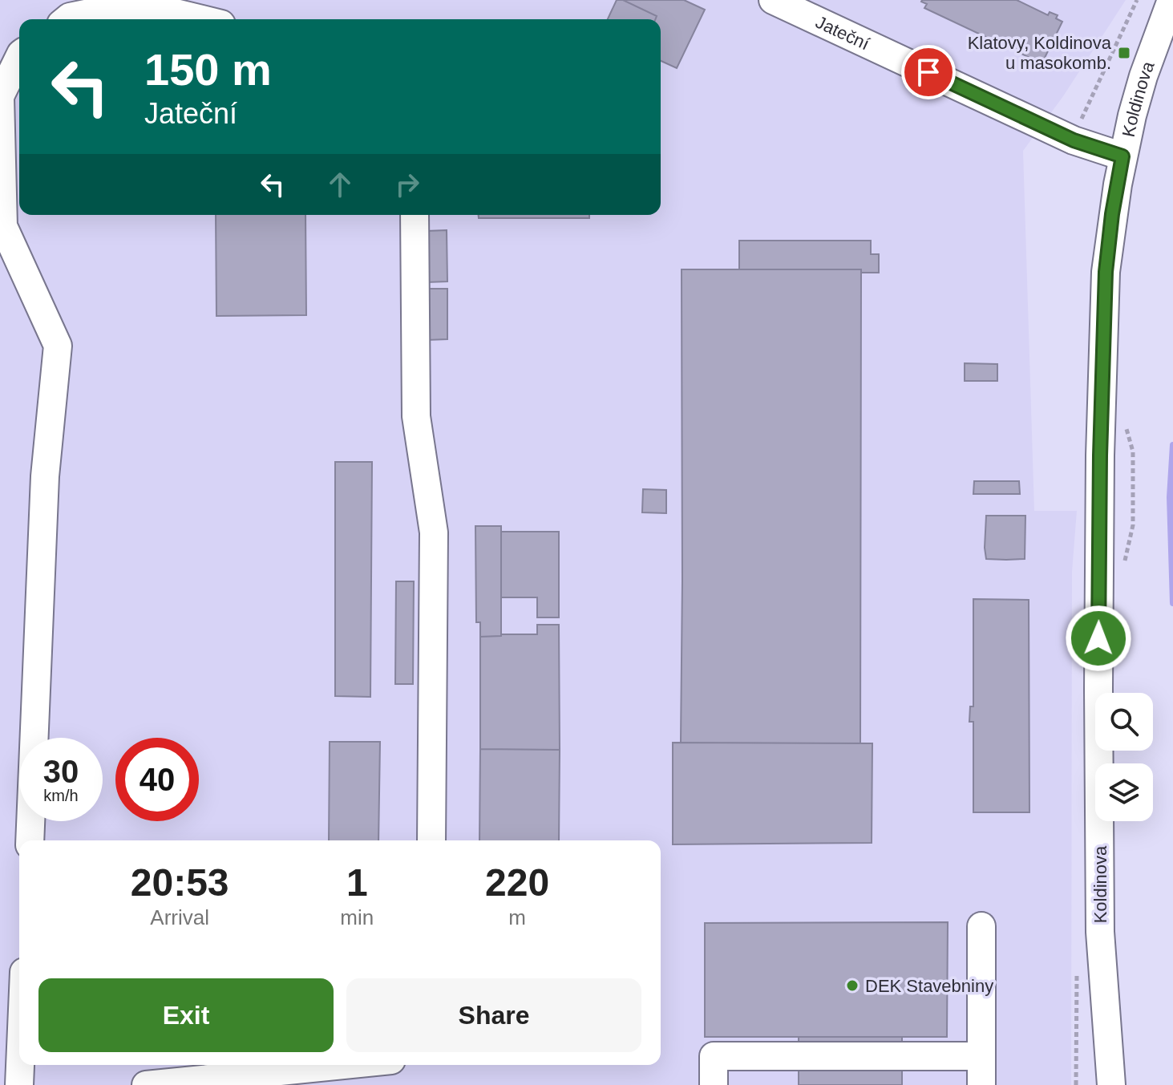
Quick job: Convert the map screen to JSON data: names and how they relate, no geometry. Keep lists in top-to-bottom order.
{
  "streets": {
    "street": ["Jateční", "Koldinova"]
  },
  "crossings": [
    ["Jateční", "Koldinova"]
  ],
  "places": {
    "transit": ["Klatovy, Koldinova u masokomb."],
    "other": ["DEK Stavebniny"]
  },
  "page": {
    "turn": ["150 m", "Jateční"],
    "speed": "30 km/h",
    "limit": "40",
    "eta": [
      "20:53",
      "Arrival",
      "1",
      "min",
      "220",
      "m"
    ],
    "buttons": ["Exit", "Share"]
  }
}
